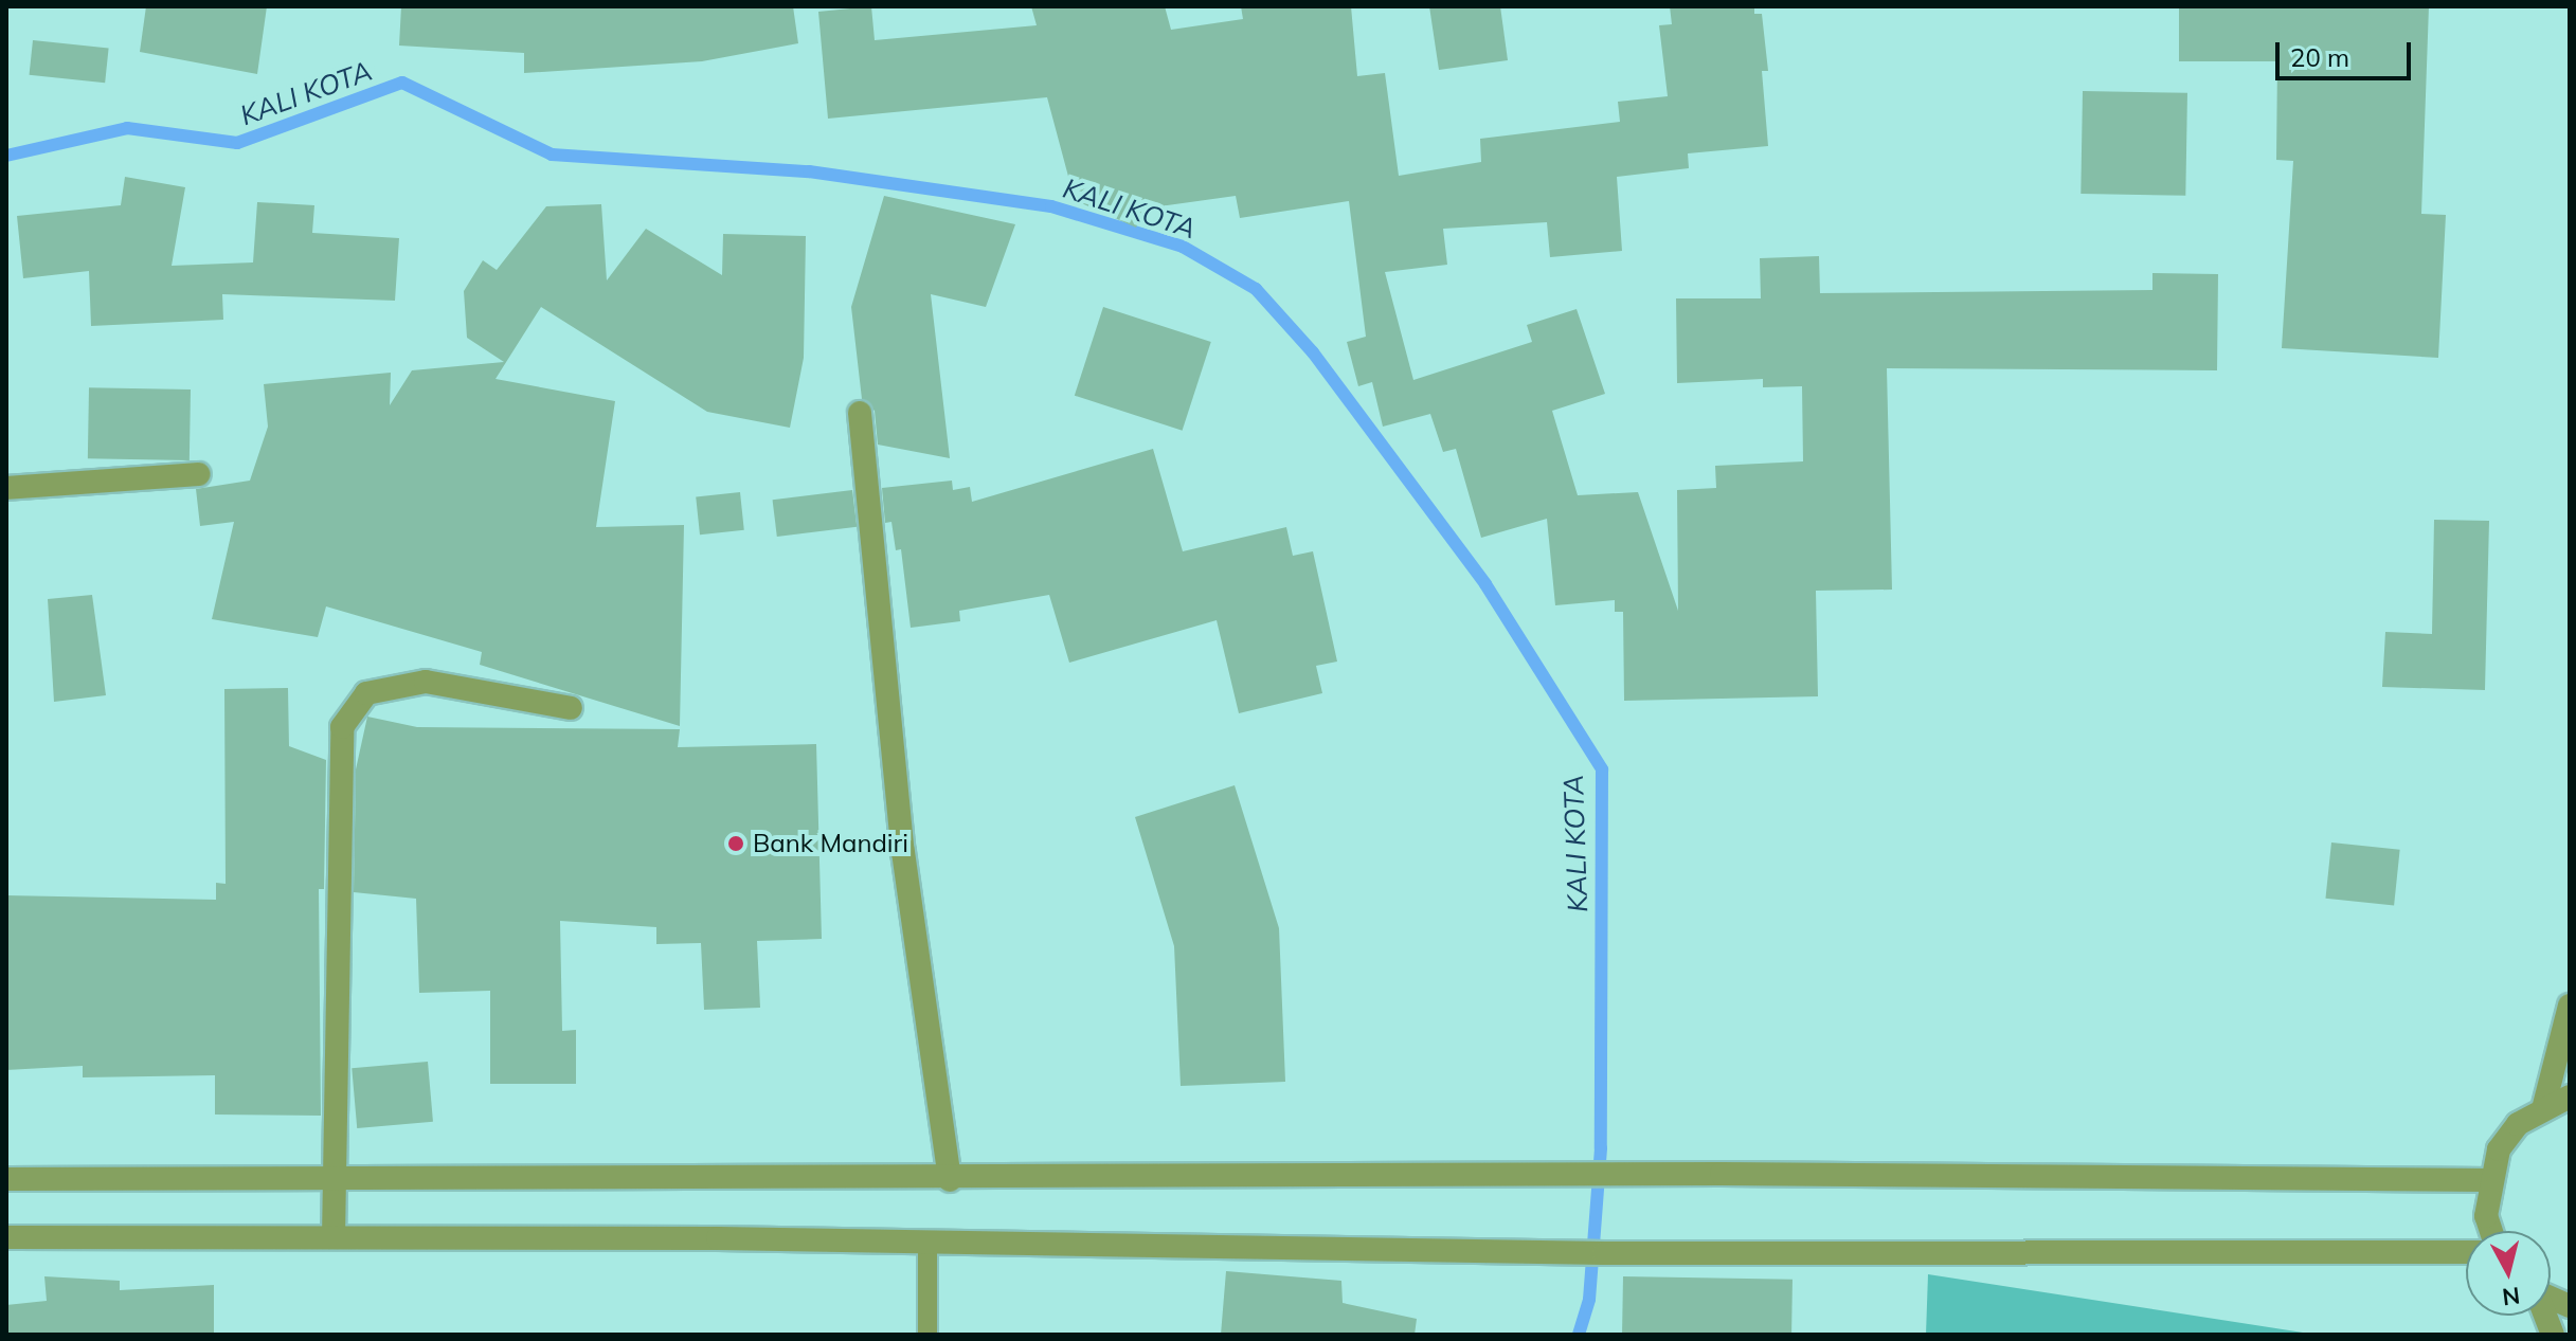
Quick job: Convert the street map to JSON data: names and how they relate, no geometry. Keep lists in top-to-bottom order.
{
  "water": ["KALI KOTA"],
  "places": ["Bank Mandiri"],
  "scale_bar": "20 m",
  "north": "bottom"
}
